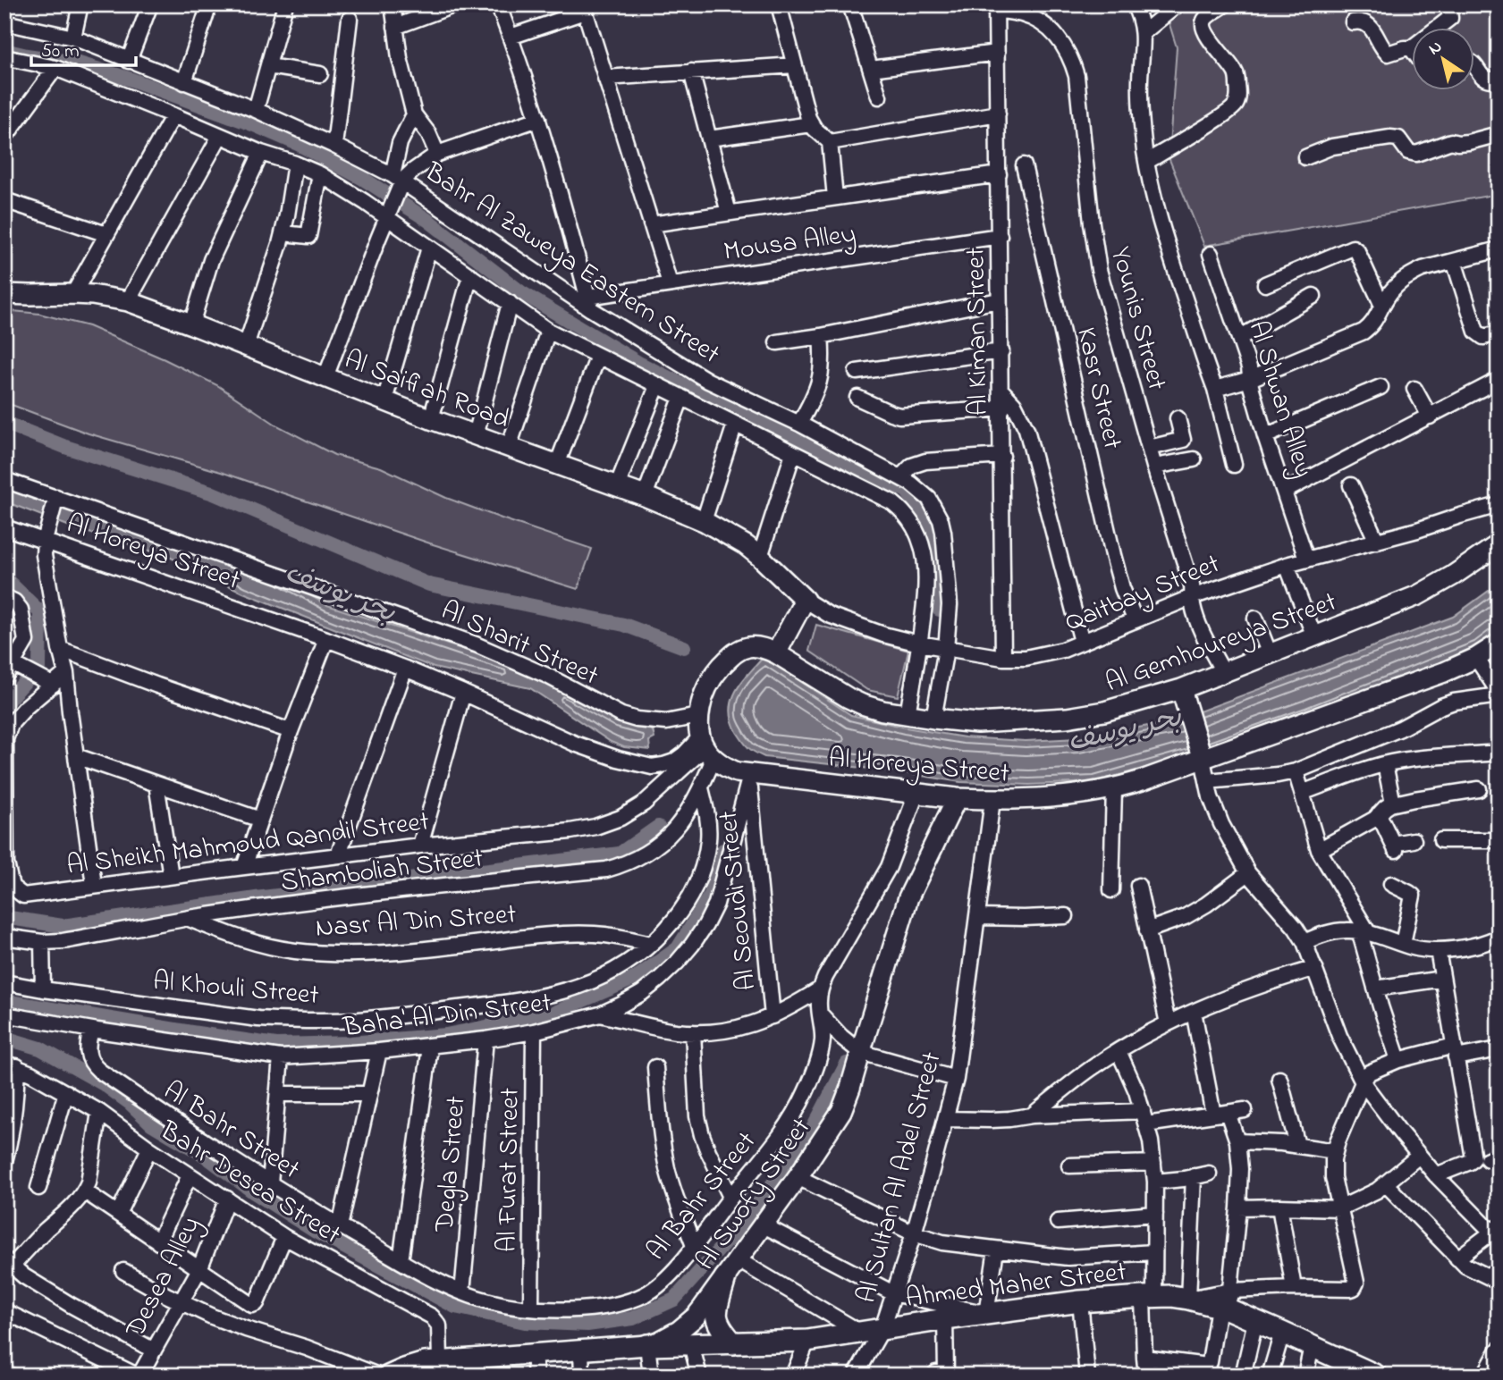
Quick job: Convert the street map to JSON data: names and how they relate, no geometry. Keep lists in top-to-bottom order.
{
  "streets": {
    "main road": ["Ahmed Maher Street"],
    "street": [
      "Mousa Alley",
      "Bahr Al Zaweya Eastern Street",
      "Younis Street",
      "Al Kiman Street",
      "Al Saifiah Road",
      "Kasr Street",
      "Al Shwan Alley",
      "Al Horeya Street",
      "Qaitbay Street",
      "Al Gemhoureya Street",
      "Al Sharit Street",
      "Al Sheikh Mahmoud Qandil Street",
      "Shamboliah Street",
      "Al Seoudi Street",
      "Nasr Al Din Street",
      "Al Khouli Street",
      "Baha' Al Din Street",
      "Al Bahr Street",
      "Degla Street",
      "Al Furat Street",
      "Al Sultan Al Adel Street",
      "Bahr Desea Street",
      "Al Swofy Street",
      "Desea Alley"
    ]
  },
  "crossings": [
    ["Mousa Alley", "Bahr Al Zaweya Eastern Street"],
    ["Mousa Alley", "Al Kiman Street"],
    ["Bahr Al Zaweya Eastern Street", "Qaitbay Street"],
    ["Bahr Al Zaweya Eastern Street", "Al Gemhoureya Street"],
    ["Younis Street", "Al Kiman Street"],
    ["Younis Street", "Qaitbay Street"],
    ["Younis Street", "Al Gemhoureya Street"],
    ["Al Kiman Street", "Qaitbay Street"],
    ["Al Saifiah Road", "Qaitbay Street"],
    ["Kasr Street", "Qaitbay Street"],
    ["Al Shwan Alley", "Qaitbay Street"],
    ["Al Horeya Street", "Al Sheikh Mahmoud Qandil Street"],
    ["Al Horeya Street", "Shamboliah Street"],
    ["Al Horeya Street", "Al Seoudi Street"],
    ["Al Horeya Street", "Baha' Al Din Street"],
    ["Al Horeya Street", "Al Bahr Street"],
    ["Al Horeya Street", "Al Sultan Al Adel Street"],
    ["Al Horeya Street", "Al Swofy Street"],
    ["Al Gemhoureya Street", "Al Sharit Street"],
    ["Al Sheikh Mahmoud Qandil Street", "Shamboliah Street"],
    ["Shamboliah Street", "Nasr Al Din Street"],
    ["Shamboliah Street", "Al Khouli Street"],
    ["Al Seoudi Street", "Baha' Al Din Street"],
    ["Nasr Al Din Street", "Al Khouli Street"],
    ["Baha' Al Din Street", "Al Bahr Street"],
    ["Baha' Al Din Street", "Degla Street"],
    ["Baha' Al Din Street", "Al Furat Street"],
    ["Al Bahr Street", "Degla Street"],
    ["Al Bahr Street", "Al Furat Street"],
    ["Al Sultan Al Adel Street", "Ahmed Maher Street"],
    ["Bahr Desea Street", "Al Swofy Street"],
    ["Bahr Desea Street", "Desea Alley"],
    ["Al Swofy Street", "Ahmed Maher Street"]
  ],
  "water": ["بحر يوسف"],
  "scale_bar": "50 m",
  "north": "top left"
}
